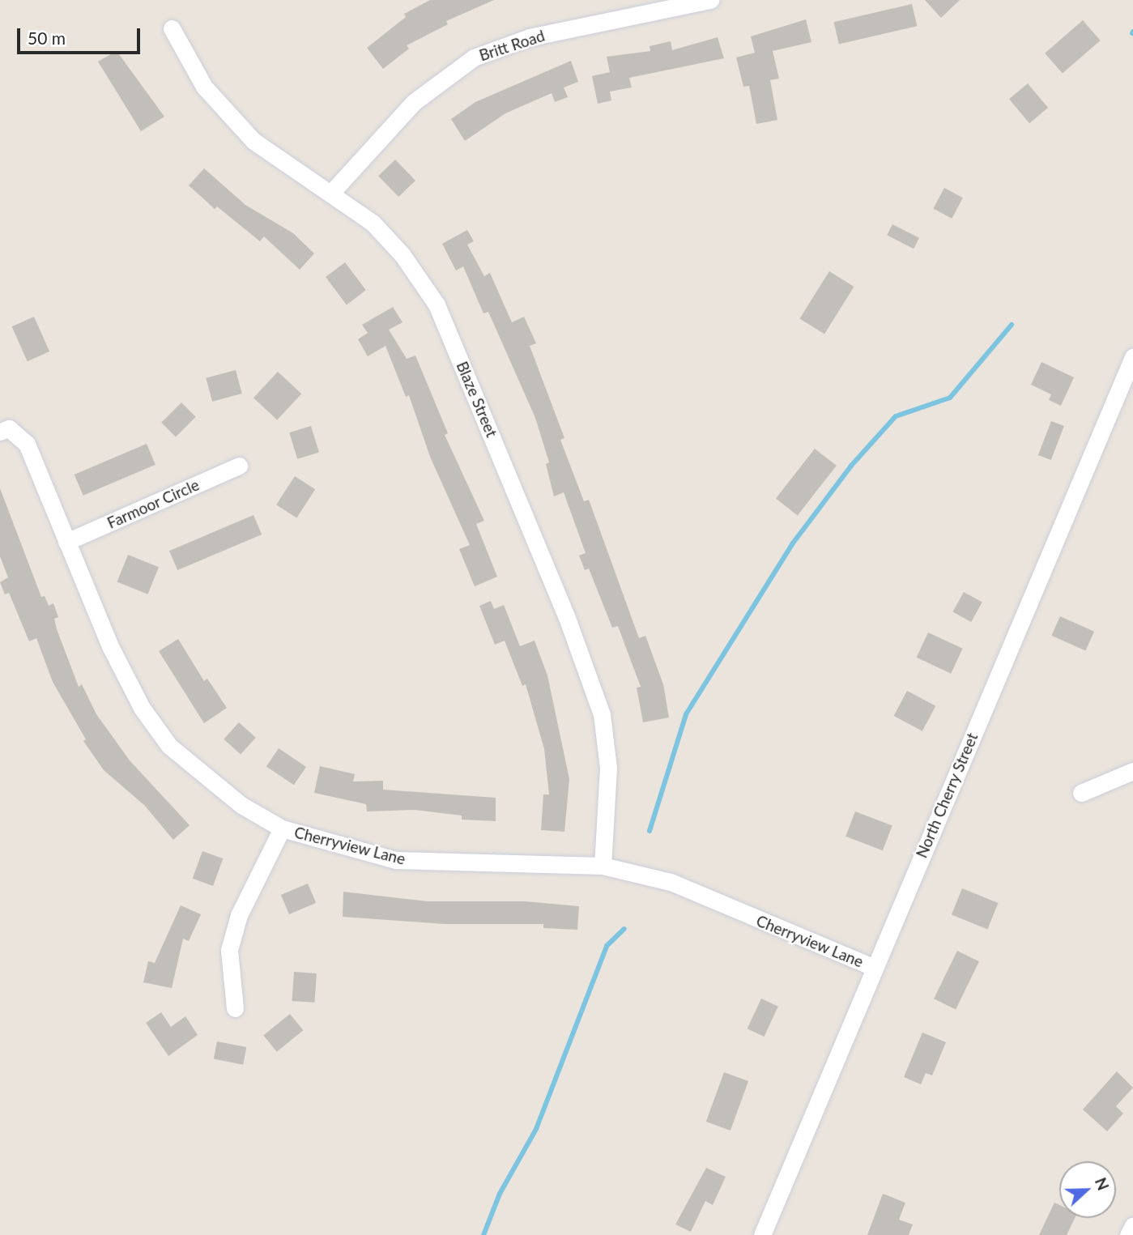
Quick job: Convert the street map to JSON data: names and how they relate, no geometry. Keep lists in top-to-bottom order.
{
  "streets": {
    "street": [
      "Britt Road",
      "Blaze Street",
      "Farmoor Circle",
      "North Cherry Street",
      "Cherryview Lane"
    ]
  },
  "crossings": [
    ["Britt Road", "Blaze Street"],
    ["Blaze Street", "Cherryview Lane"],
    ["Farmoor Circle", "Cherryview Lane"],
    ["North Cherry Street", "Cherryview Lane"]
  ],
  "scale_bar": "50 m",
  "north": "right"
}
